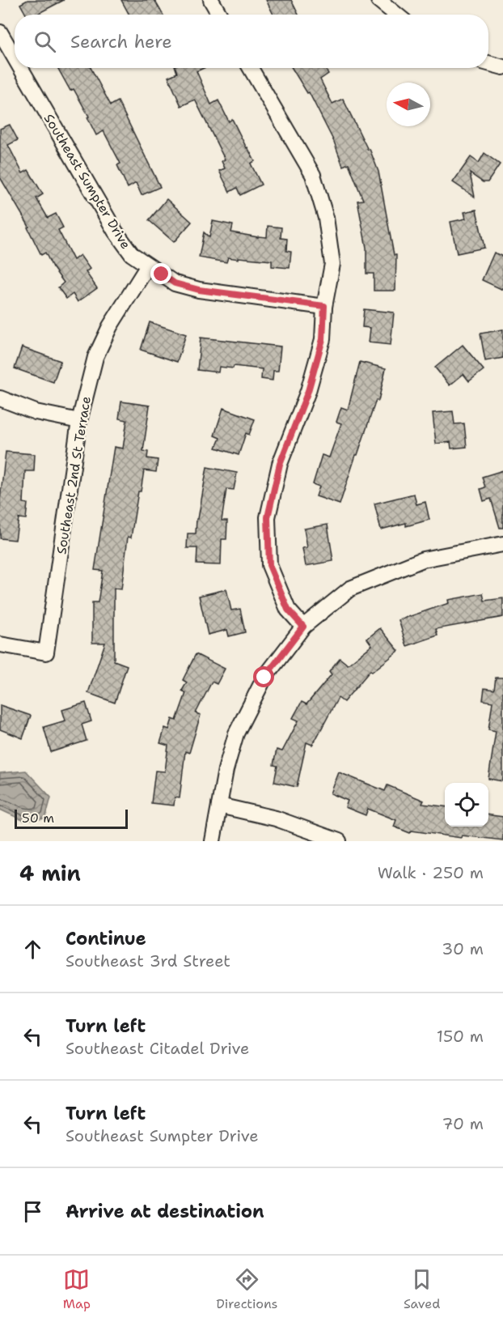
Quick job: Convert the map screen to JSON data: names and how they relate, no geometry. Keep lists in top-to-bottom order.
{
  "streets": {
    "street": ["Southeast Sumpter Drive", "Southeast 2nd St Terrace"]
  },
  "crossings": [
    ["Southeast Sumpter Drive", "Southeast 2nd St Terrace"]
  ],
  "scale_bar": "50 m",
  "north": "left",
  "page": {
    "search": "Search here",
    "scale": "50 m",
    "heading": ["4 min", "Walk · 250 m"],
    "list": [
      ["Continue", "Southeast 3rd Street", "30 m"],
      ["Turn left", "Southeast Citadel Drive", "150 m"],
      ["Turn left", "Southeast Sumpter Drive", "70 m"],
      "Arrive at destination"
    ],
    "nav": ["Map", "Directions", "Saved"]
  }
}
